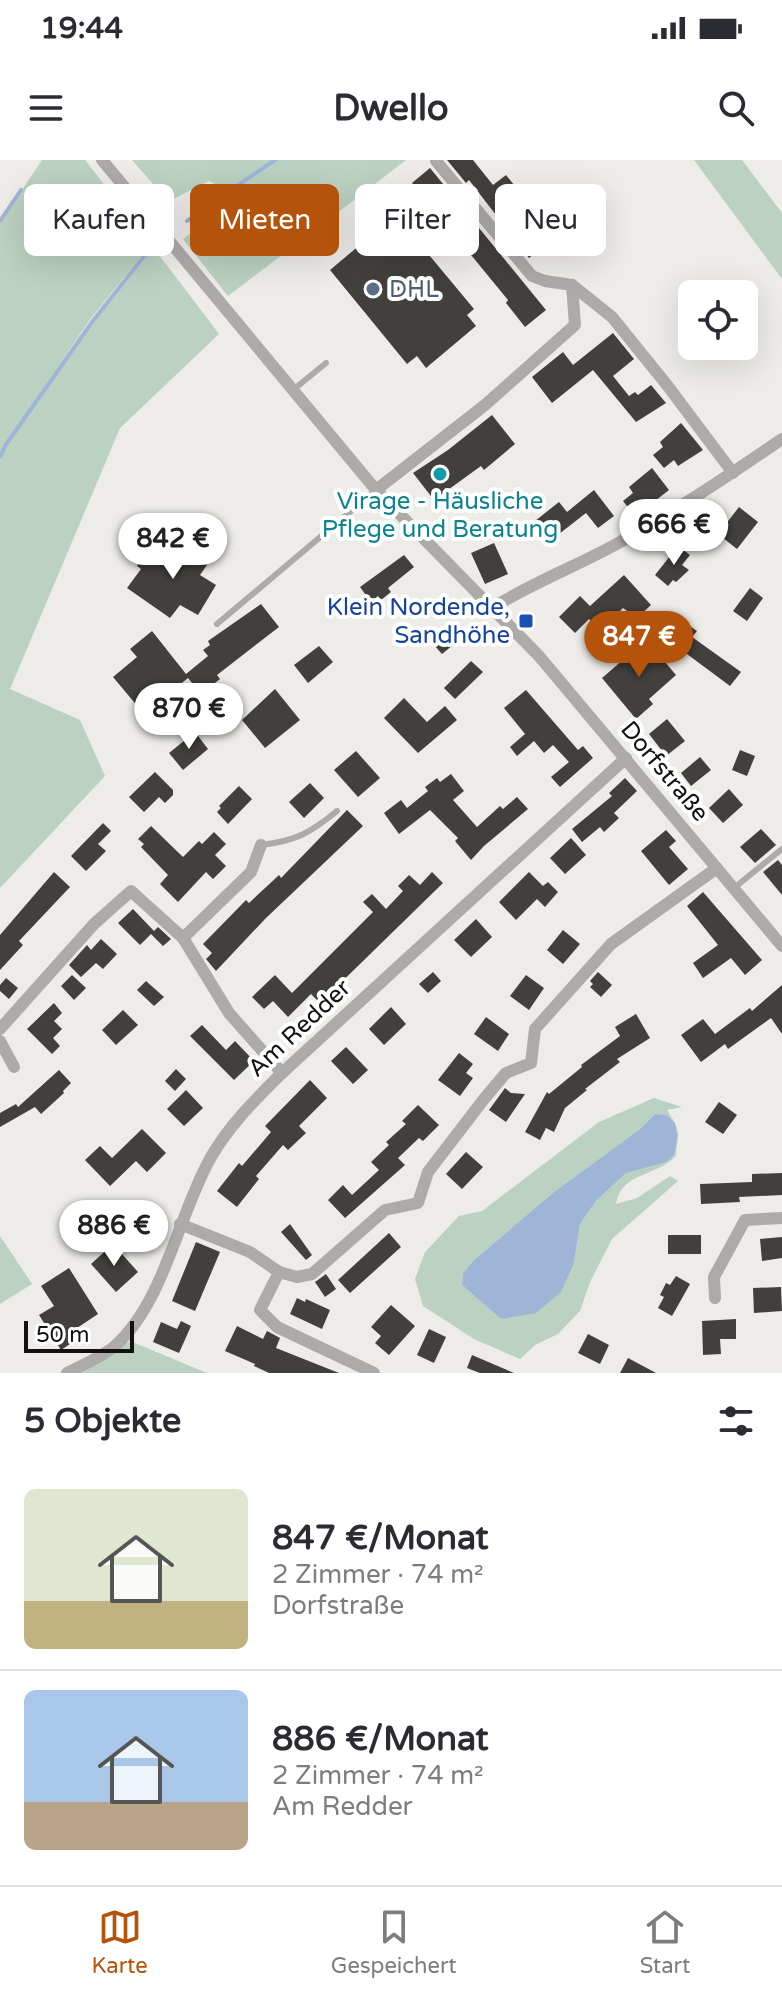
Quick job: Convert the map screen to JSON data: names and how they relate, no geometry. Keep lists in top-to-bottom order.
{
  "streets": {
    "street": ["Dorfstraße", "Am Redder"]
  },
  "crossings": [
    ["Dorfstraße", "Am Redder"]
  ],
  "places": {
    "other": ["DHL", "Virage - Häusliche Pflege und Beratung"],
    "transit": ["Klein Nordende, Sandhöhe"]
  },
  "scale_bar": "50 m",
  "page": {
    "status": "19:44",
    "header": "Dwello",
    "chip": [
      "Kaufen",
      "Mieten",
      "Filter",
      "Neu"
    ],
    "price": [
      "666 €",
      "842 €",
      "847 €",
      "870 €",
      "886 €"
    ],
    "scale": "50 m",
    "heading": "5 Objekte",
    "list": [
      {
        "name": "847 €/Monat",
        "note": "2 Zimmer · 74 m² · Dorfstraße"
      },
      {
        "name": "886 €/Monat",
        "note": "2 Zimmer · 74 m² · Am Redder"
      }
    ],
    "tabs": ["Karte", "Gespeichert", "Start"]
  }
}
